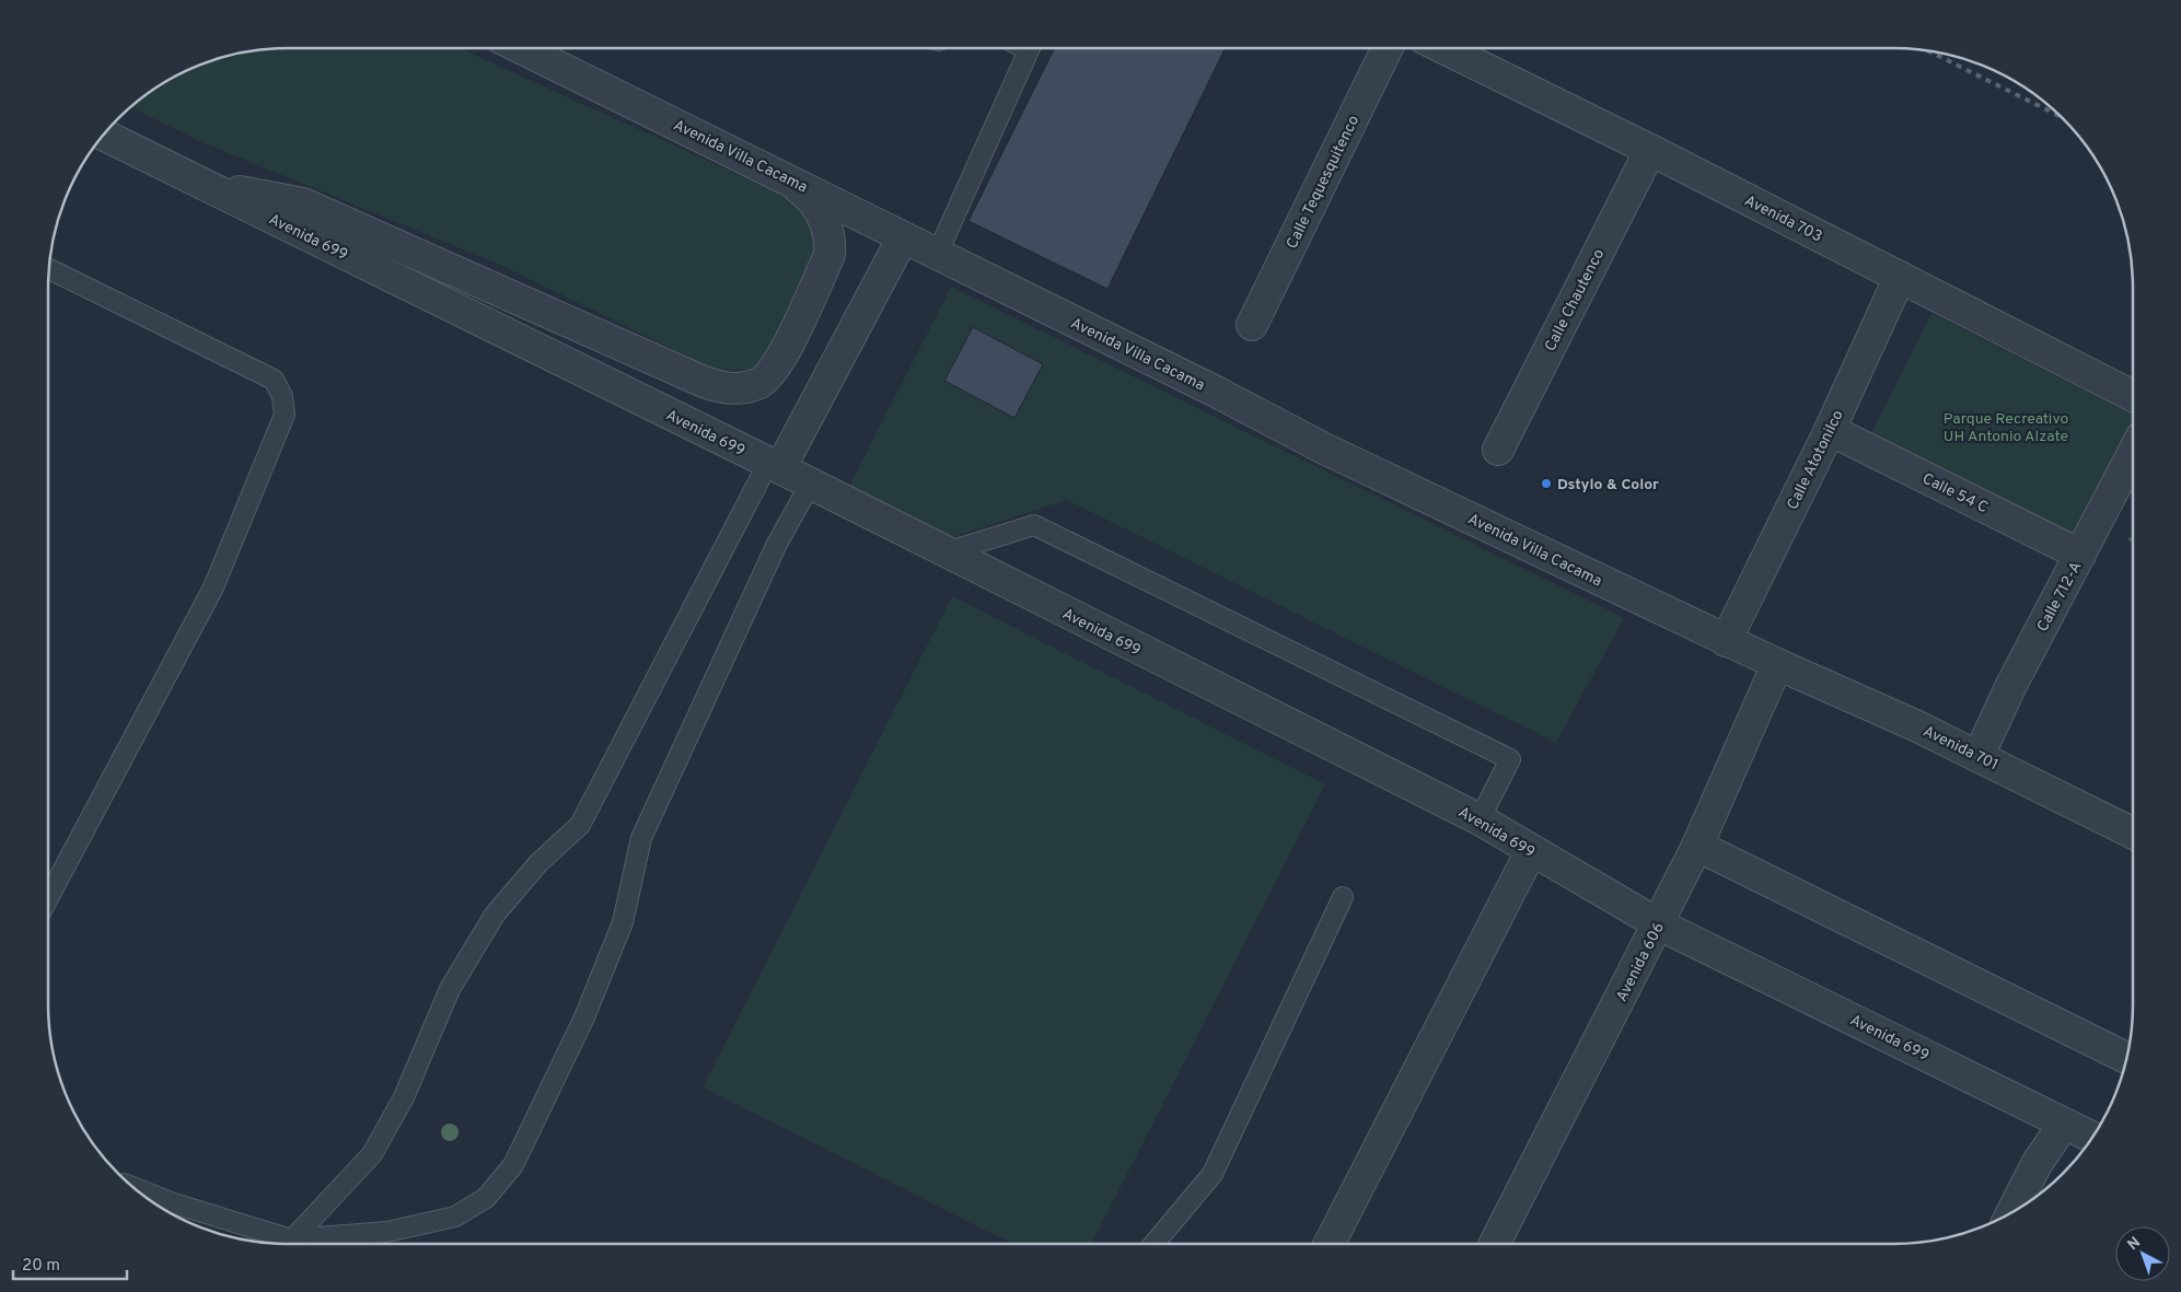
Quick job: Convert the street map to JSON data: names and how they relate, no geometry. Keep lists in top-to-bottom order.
{
  "streets": {
    "street": [
      "Avenida Villa Cacama",
      "Calle Tequesquitenco",
      "Avenida 703",
      "Avenida 699",
      "Calle Chautenco",
      "Calle Atotonilco",
      "Calle 54 C",
      "Calle 712-A",
      "Avenida 701",
      "Avenida 606"
    ]
  },
  "crossings": [
    ["Avenida Villa Cacama", "Calle Atotonilco"],
    ["Avenida Villa Cacama", "Avenida 701"],
    ["Avenida Villa Cacama", "Avenida 606"],
    ["Avenida 703", "Calle Chautenco"],
    ["Avenida 703", "Calle Atotonilco"],
    ["Avenida 699", "Avenida 606"],
    ["Calle Atotonilco", "Calle 54 C"],
    ["Calle 54 C", "Calle 712-A"],
    ["Calle 712-A", "Avenida 701"],
    ["Avenida 701", "Avenida 606"]
  ],
  "parks": ["Parque Recreativo UH Antonio Alzate"],
  "places": ["Dstylo & Color"],
  "scale_bar": "20 m",
  "north": "top left"
}
